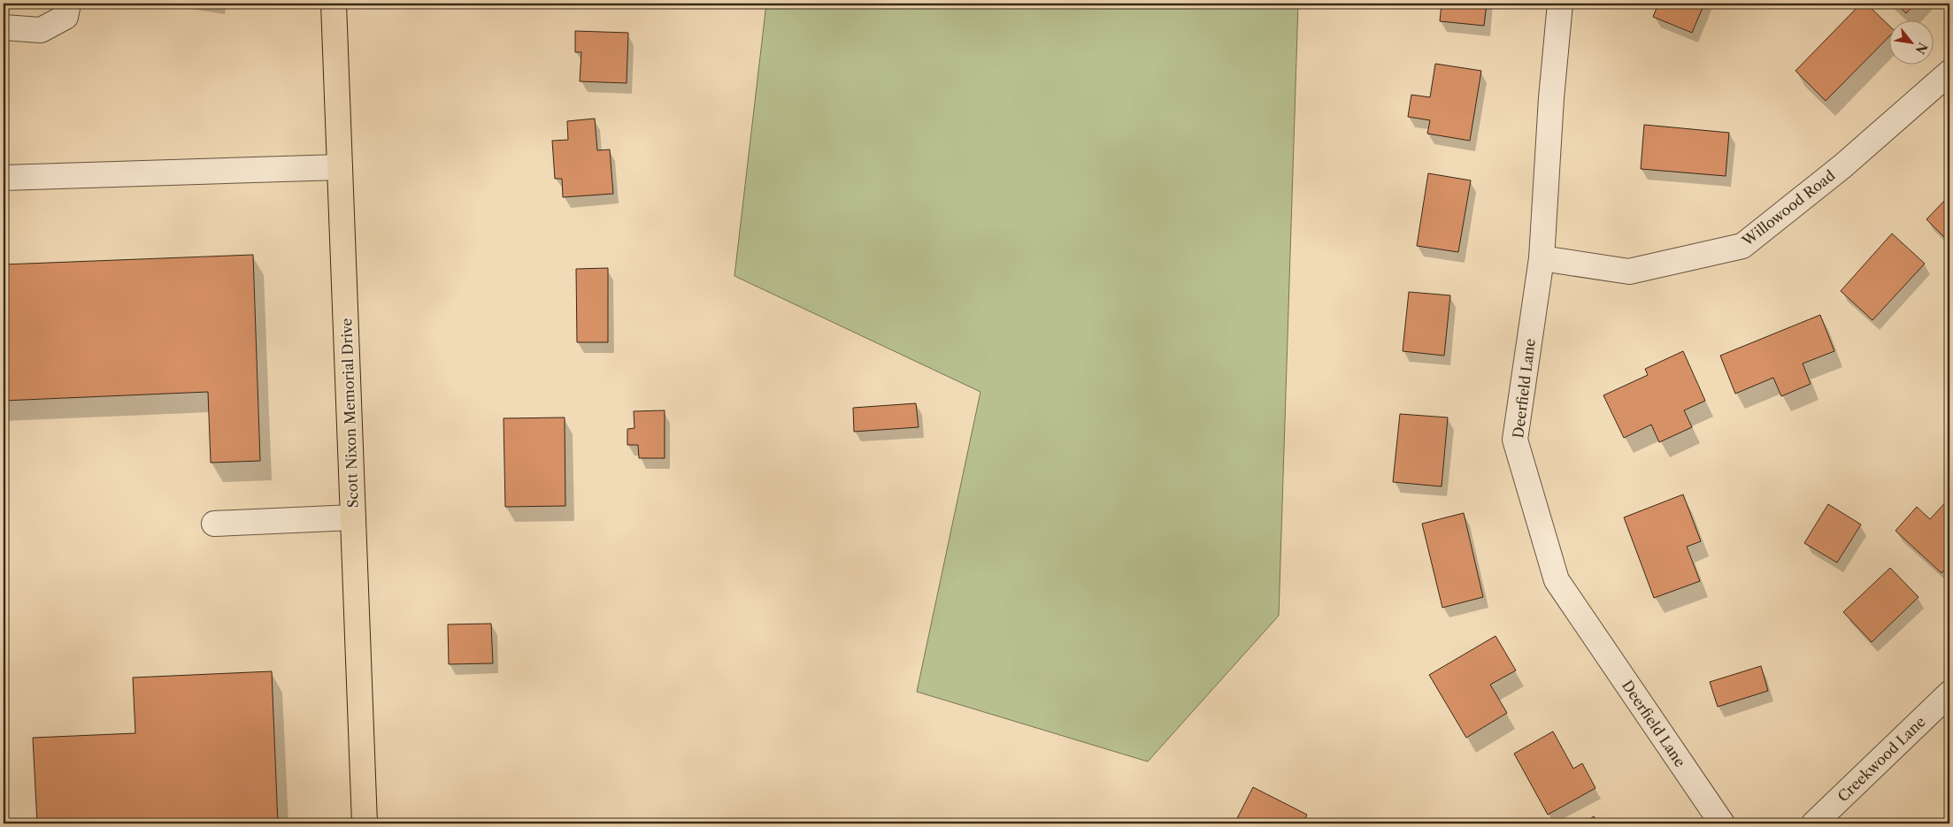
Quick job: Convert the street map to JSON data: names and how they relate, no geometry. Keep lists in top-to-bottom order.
{
  "streets": {
    "main road": ["Scott Nixon Memorial Drive"],
    "street": ["Willowood Road", "Deerfield Lane", "Creekwood Lane"]
  },
  "crossings": [
    ["Willowood Road", "Deerfield Lane"]
  ],
  "north": "bottom right"
}
